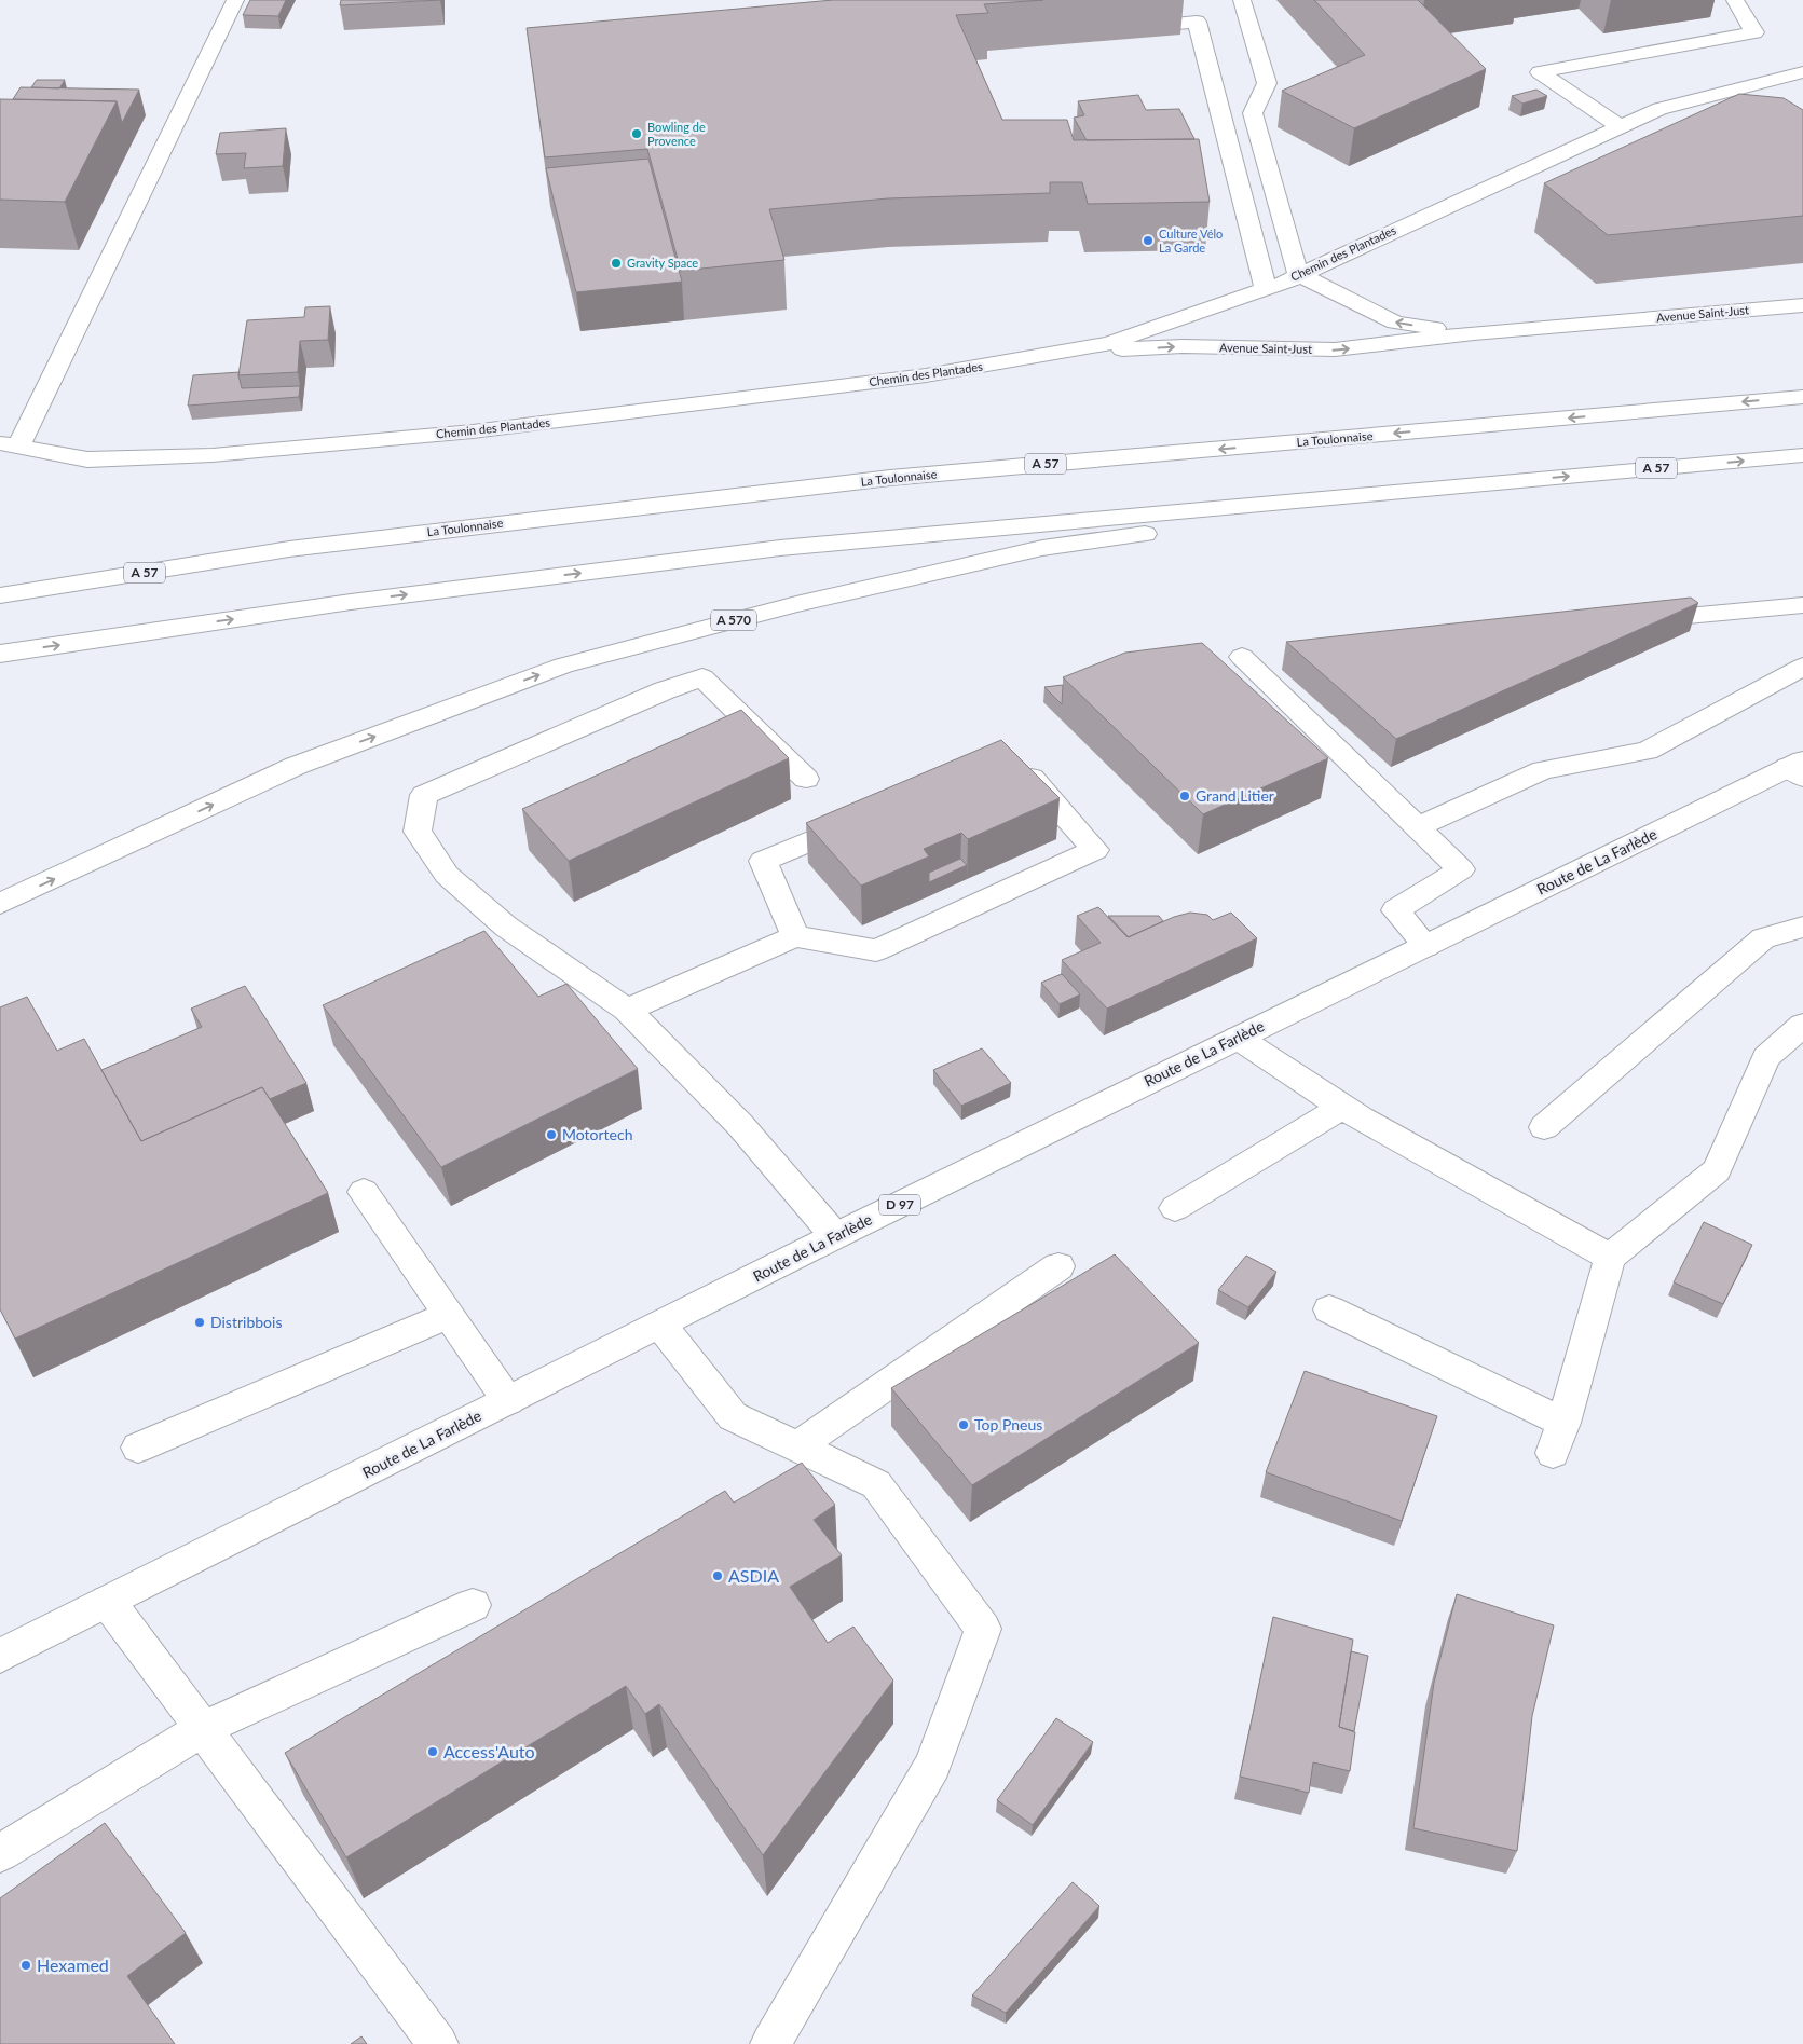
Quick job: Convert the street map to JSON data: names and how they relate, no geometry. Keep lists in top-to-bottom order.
{
  "streets": {
    "main road": [
      "Chemin des Plantades",
      "Avenue Saint-Just",
      "La Toulonnaise",
      "A 57",
      "A 570",
      "Route de La Farlède",
      "D 97"
    ]
  },
  "crossings": [
    ["Chemin des Plantades", "Avenue Saint-Just"],
    ["A 57", "A 570"]
  ],
  "places": [
    "Bowling de Provence",
    "Culture Vélo La Garde",
    "Gravity Space",
    "Grand Litier",
    "Motortech",
    "Distribbois",
    "Top Pneus",
    "ASDIA",
    "Access'Auto",
    "Hexamed"
  ]
}
